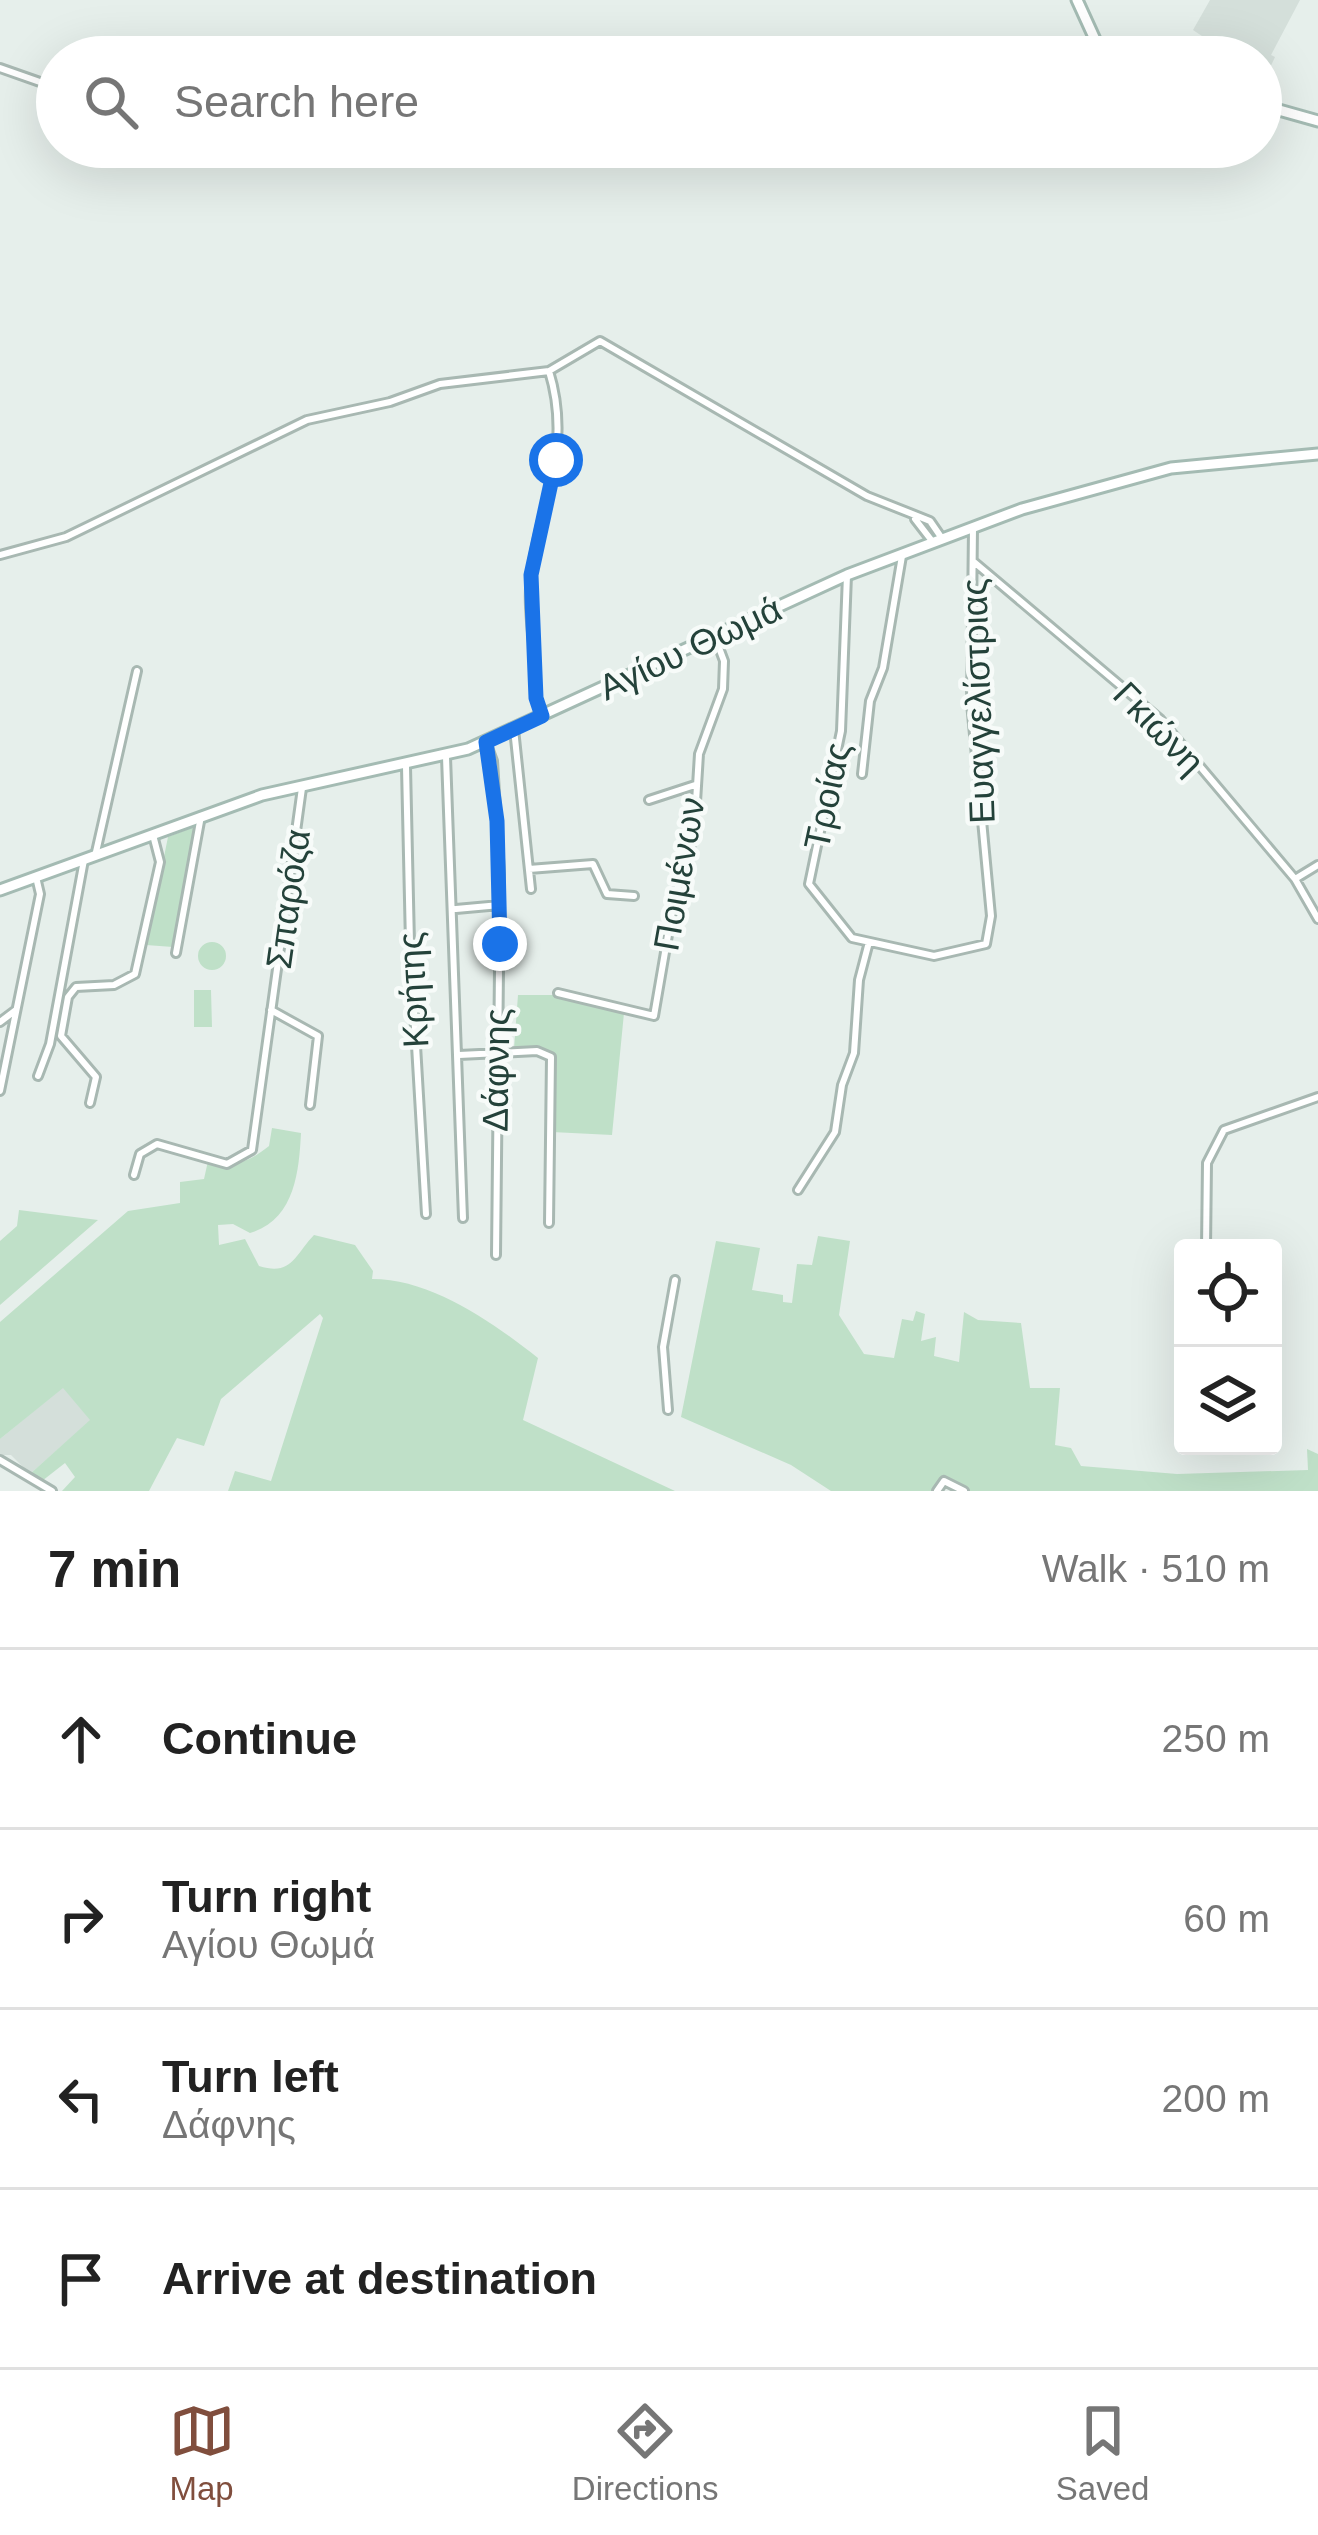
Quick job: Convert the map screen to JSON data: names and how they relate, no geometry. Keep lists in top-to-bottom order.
{
  "streets": {
    "main road": ["Αγίου Θωμά"],
    "street": [
      "Ευαγγελίστριας",
      "Γκιώνη",
      "Τροίας",
      "Ποιμένων",
      "Σπαρόζα",
      "Κρήτης",
      "Δάφνης"
    ]
  },
  "crossings": [
    ["Αγίου Θωμά", "Ευαγγελίστριας"],
    ["Αγίου Θωμά", "Τροίας"],
    ["Αγίου Θωμά", "Ποιμένων"],
    ["Αγίου Θωμά", "Σπαρόζα"],
    ["Αγίου Θωμά", "Κρήτης"],
    ["Αγίου Θωμά", "Δάφνης"],
    ["Ευαγγελίστριας", "Γκιώνη"],
    ["Ευαγγελίστριας", "Τροίας"]
  ],
  "page": {
    "search": "Search here",
    "heading": ["7 min", "Walk · 510 m"],
    "list": [
      ["Continue", "250 m"],
      ["Turn right", "Αγίου Θωμά", "60 m"],
      ["Turn left", "Δάφνης", "200 m"],
      "Arrive at destination"
    ],
    "nav": ["Map", "Directions", "Saved"]
  }
}
